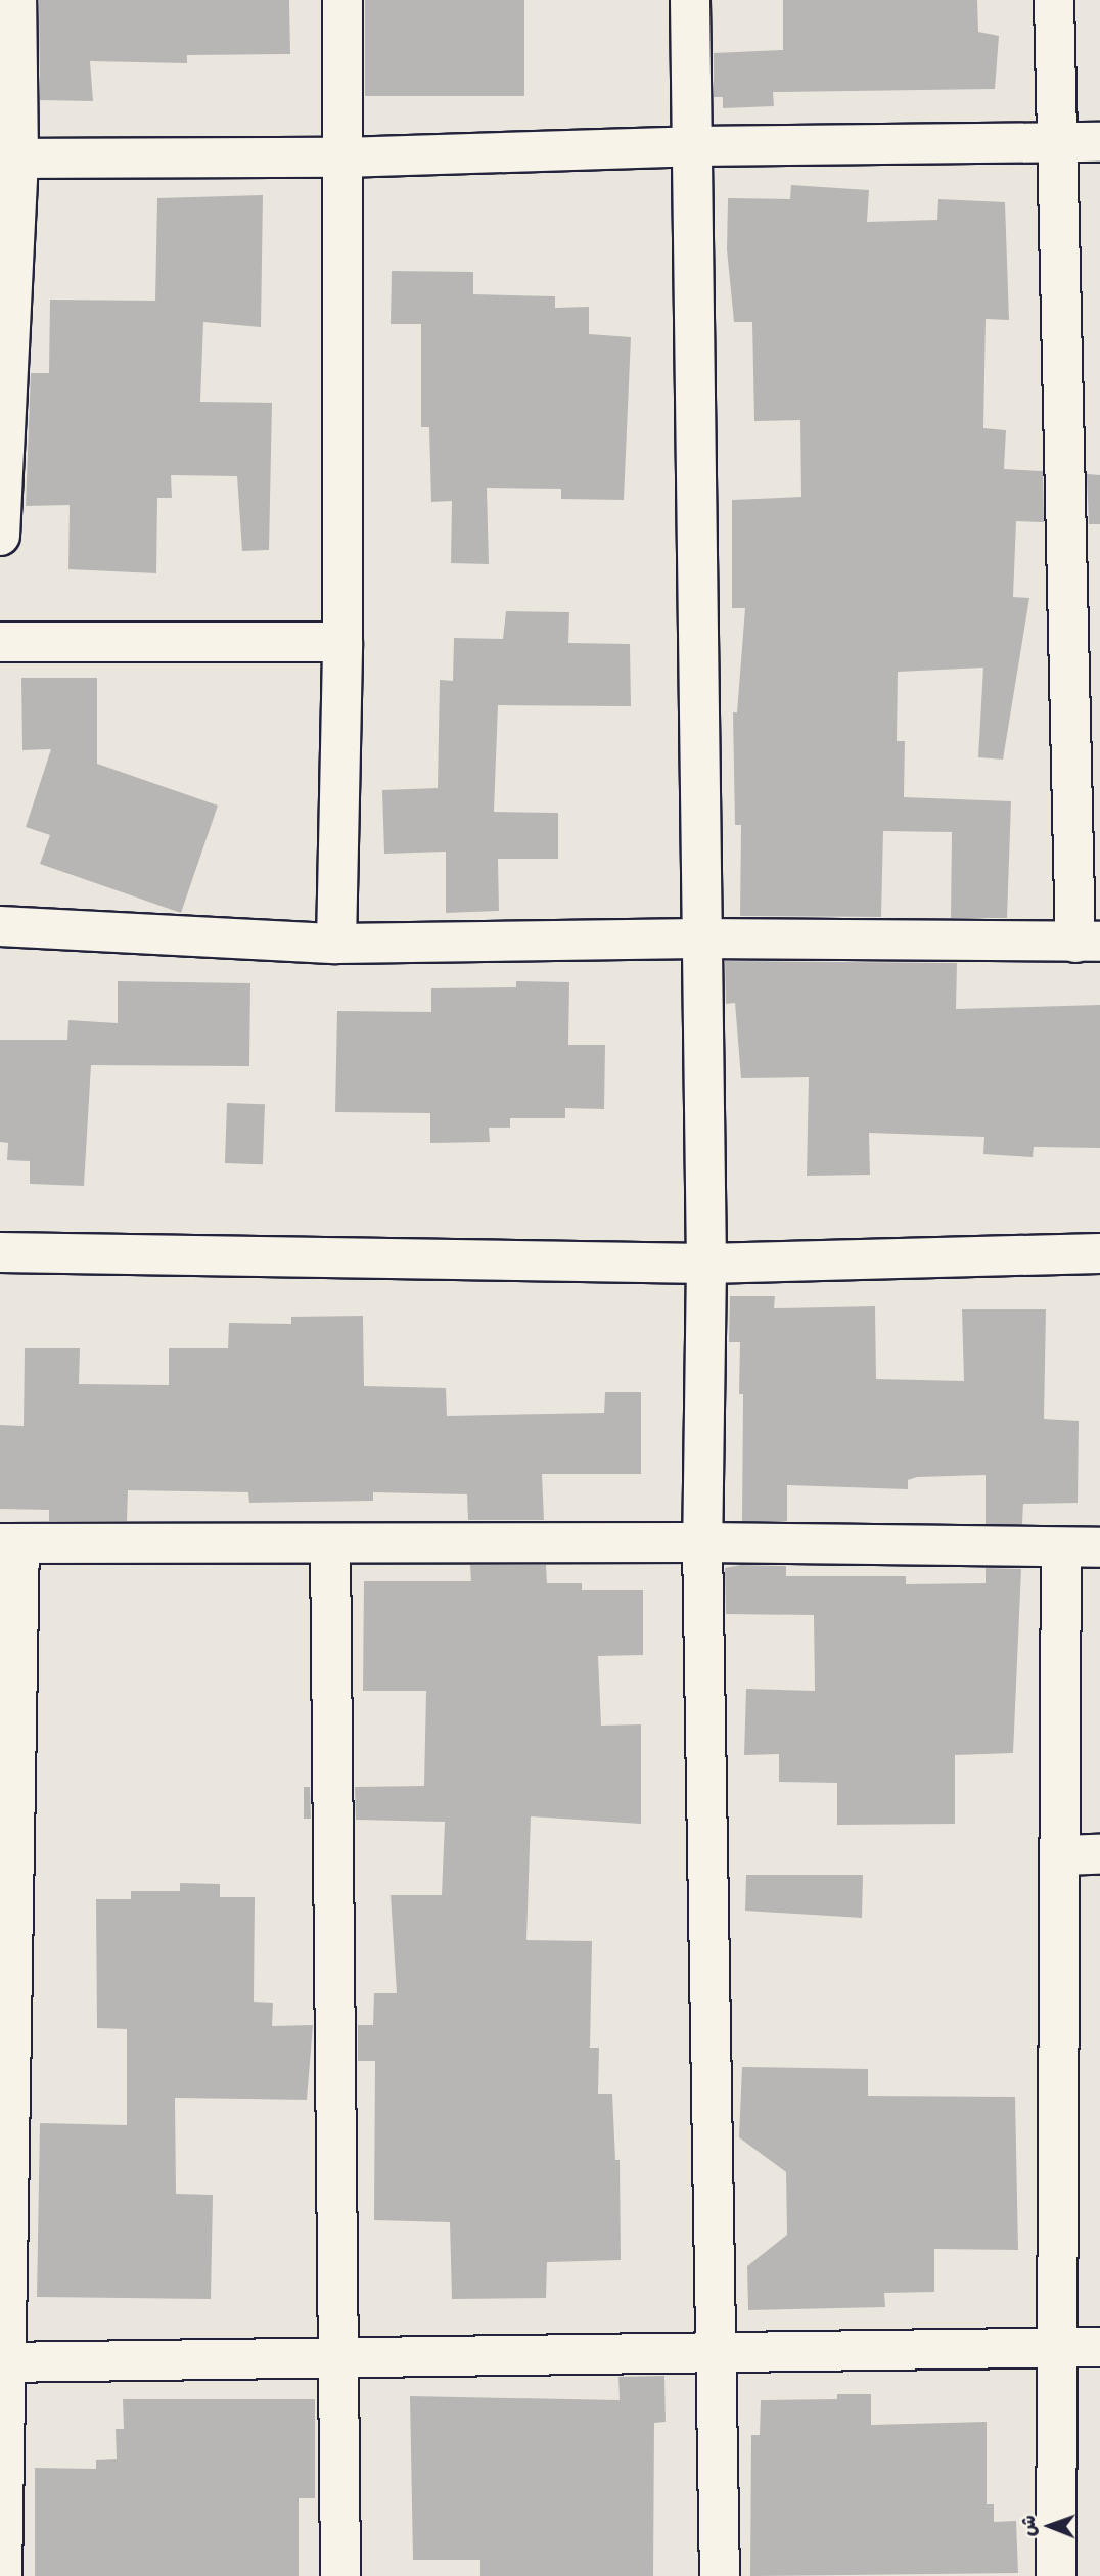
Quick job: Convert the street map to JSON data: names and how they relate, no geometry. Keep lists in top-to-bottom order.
{
  "north": "left"
}
